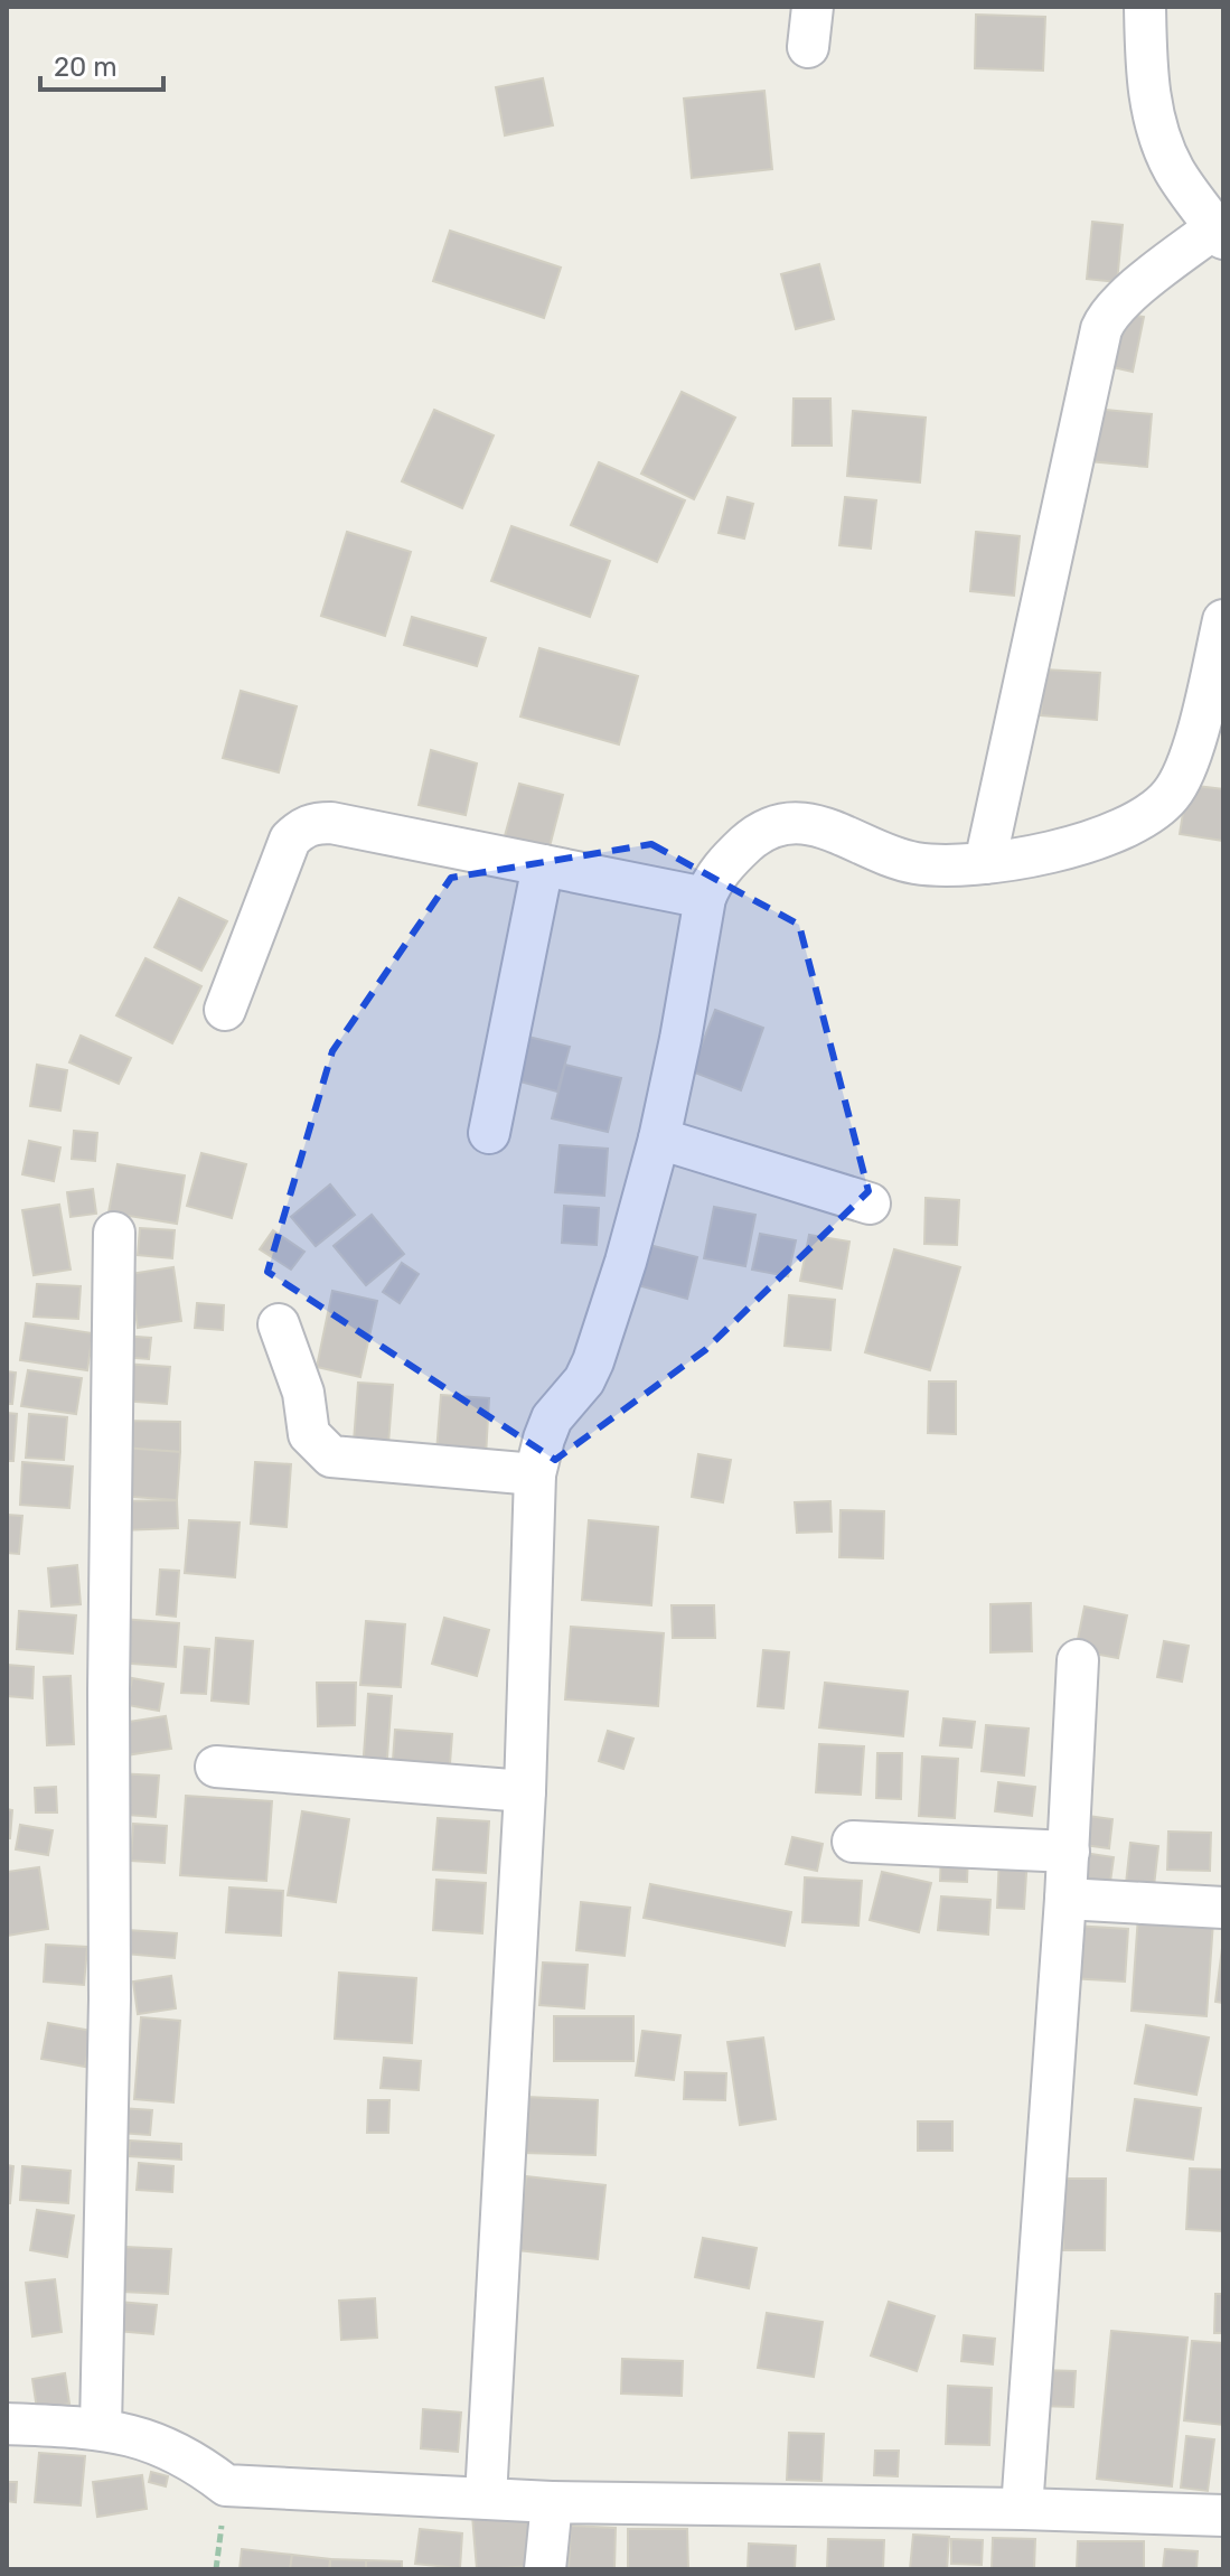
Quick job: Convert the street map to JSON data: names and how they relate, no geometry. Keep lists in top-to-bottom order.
{
  "scale_bar": "20 m"
}
